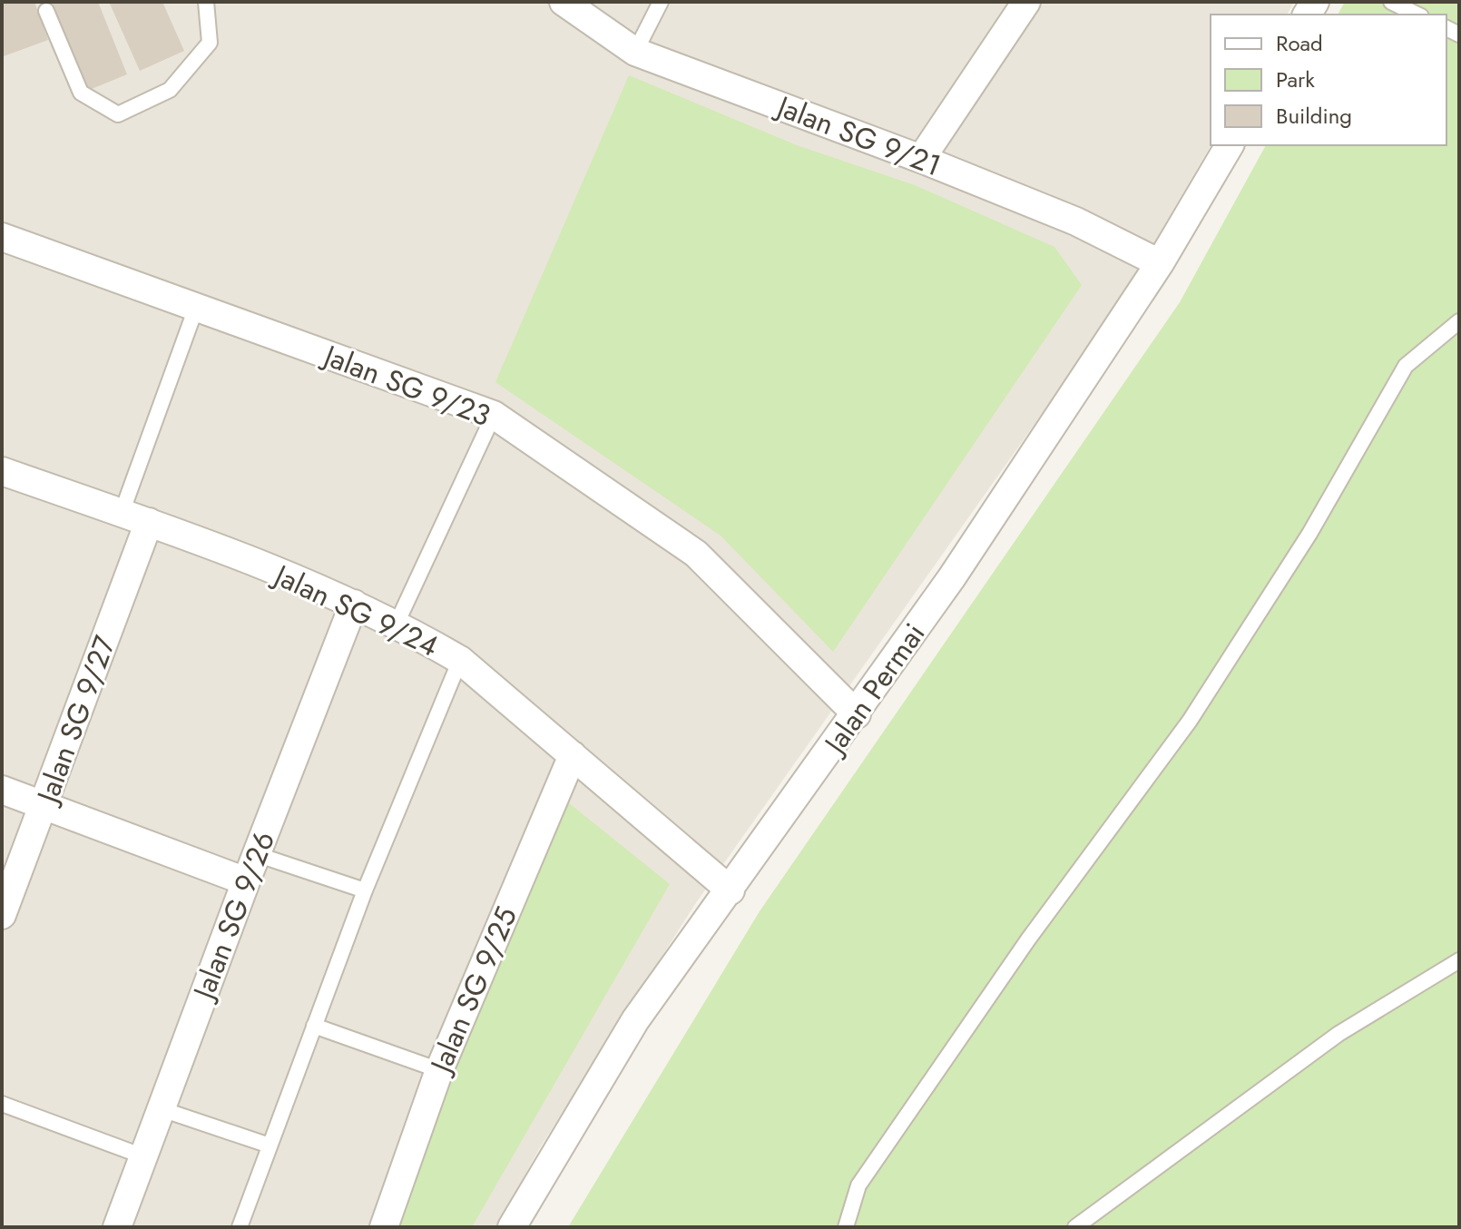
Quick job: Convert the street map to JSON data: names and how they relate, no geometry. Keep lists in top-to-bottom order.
{
  "streets": {
    "street": [
      "Jalan SG 9/21",
      "Jalan SG 9/23",
      "Jalan SG 9/24",
      "Jalan Permai",
      "Jalan SG 9/27",
      "Jalan SG 9/26",
      "Jalan SG 9/25"
    ]
  },
  "crossings": [
    ["Jalan SG 9/21", "Jalan Permai"],
    ["Jalan SG 9/23", "Jalan Permai"],
    ["Jalan SG 9/24", "Jalan Permai"],
    ["Jalan SG 9/24", "Jalan SG 9/27"],
    ["Jalan SG 9/24", "Jalan SG 9/26"],
    ["Jalan SG 9/24", "Jalan SG 9/25"]
  ],
  "legend": ["Road", "Park", "Building"]
}
